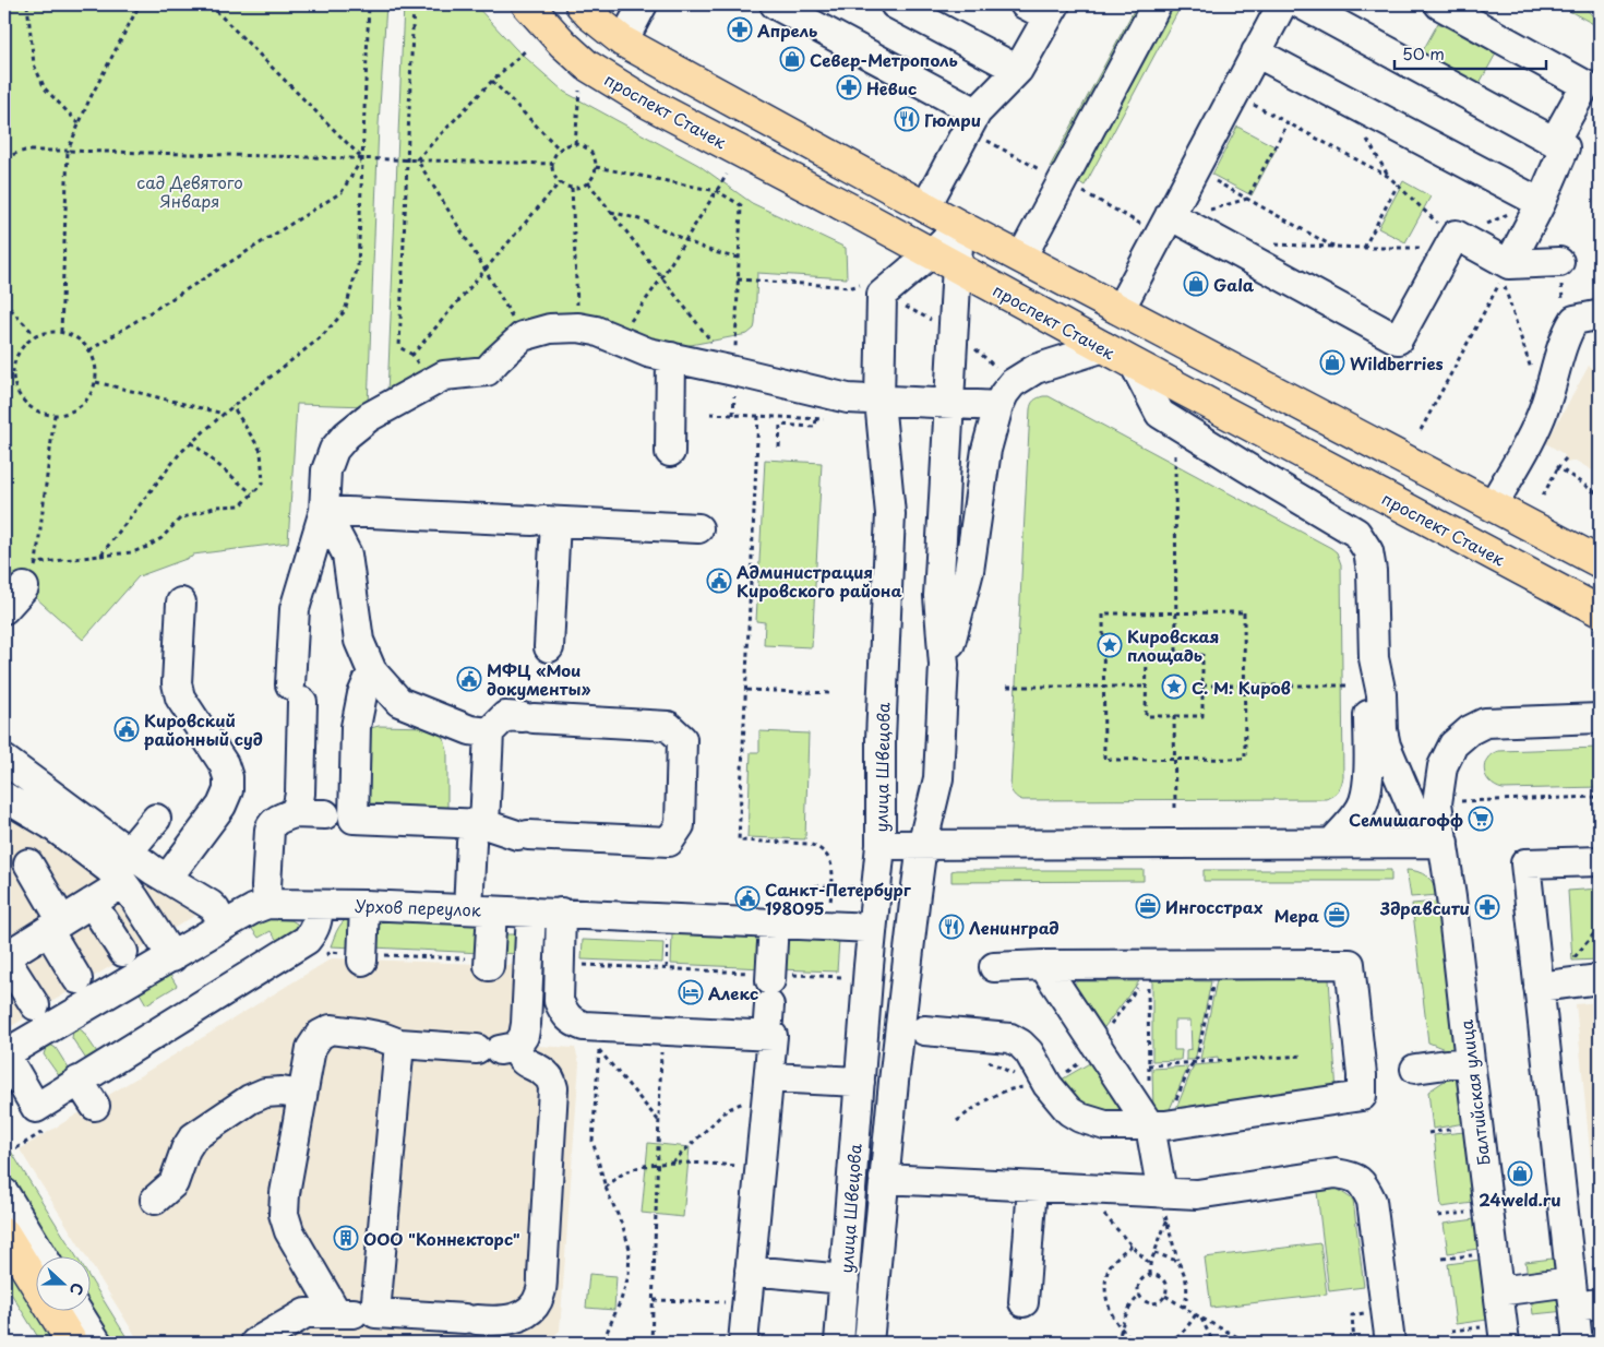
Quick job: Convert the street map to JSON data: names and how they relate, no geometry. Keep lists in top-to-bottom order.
{
  "streets": {
    "main road": ["проспект Стачек"],
    "street": ["улица Швецова", "Урхов переулок", "Балтийская улица"]
  },
  "crossings": [
    ["проспект Стачек", "улица Швецова"],
    ["улица Швецова", "Урхов переулок"]
  ],
  "parks": ["сад Девятого Января"],
  "places": {
    "pharmacy": ["Апрель", "Невис", "Здравсити"],
    "shop": [
      "Север-Метрополь",
      "Gala",
      "Wildberries",
      "24weld.ru"
    ],
    "restaurant": ["Гюмри", "Ленинград"],
    "public building": [
      "Администрация Кировского района",
      "МФЦ «Мои документы»",
      "Кировский районный суд",
      "Санкт-Петербург 198095"
    ],
    "place": ["Кировская площадь", "С. М. Киров"],
    "supermarket": ["Семишагофф"],
    "office": ["Ингосстрах", "Мера"],
    "hotel": ["Алекс"],
    "building": ["ООО \"Коннекторс\""]
  },
  "scale_bar": "50 m",
  "north": "right"
}
